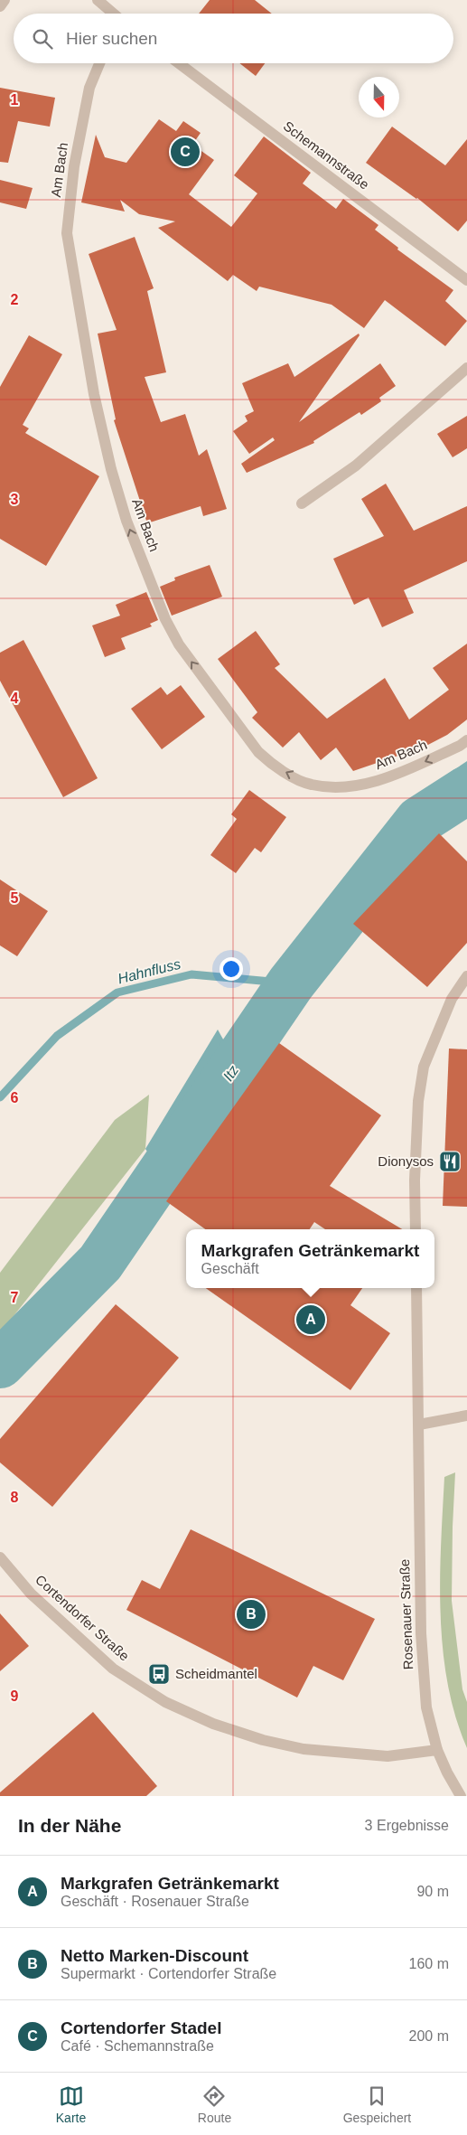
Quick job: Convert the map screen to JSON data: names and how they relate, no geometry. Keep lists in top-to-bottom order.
{
  "streets": {
    "street": [
      "Schemannstraße",
      "Am Bach",
      "Rosenauer Straße",
      "Cortendorfer Straße"
    ]
  },
  "crossings": [
    ["Rosenauer Straße", "Cortendorfer Straße"]
  ],
  "water": ["Hahnfluss", "Itz"],
  "places": {
    "restaurant": ["Dionysos"],
    "bus stop": ["Scheidmantel"]
  },
  "north": "bottom",
  "page": {
    "search": "Hier suchen",
    "pins": ["C", "A", "B"],
    "popup": ["Markgrafen Getränkemarkt", "Geschäft"],
    "heading": ["In der Nähe", "3 Ergebnisse"],
    "list": [
      {
        "mark": "A",
        "name": "Markgrafen Getränkemarkt",
        "note": "Geschäft · Rosenauer Straße",
        "value": "90 m"
      },
      {
        "mark": "B",
        "name": "Netto Marken-Discount",
        "note": "Supermarkt · Cortendorfer Straße",
        "value": "160 m"
      },
      {
        "mark": "C",
        "name": "Cortendorfer Stadel",
        "note": "Café · Schemannstraße",
        "value": "200 m"
      }
    ],
    "nav": ["Karte", "Route", "Gespeichert"]
  },
  "grid": {
    "rows": [
      "1",
      "2",
      "3",
      "4",
      "5",
      "6",
      "7",
      "8",
      "9"
    ]
  }
}
